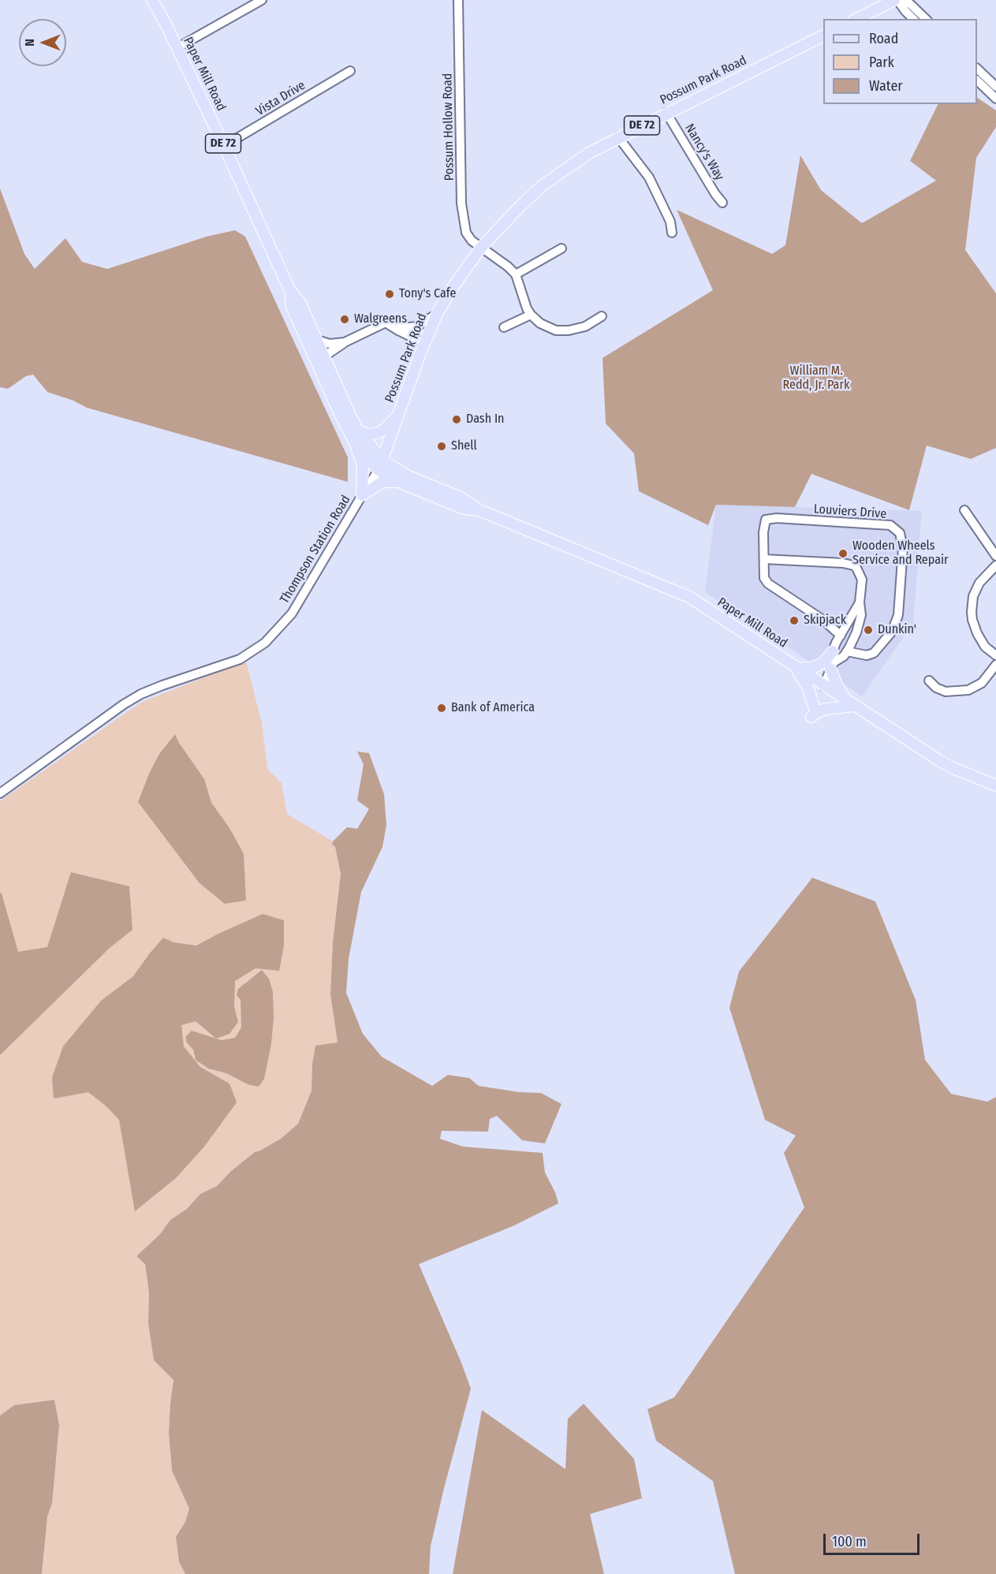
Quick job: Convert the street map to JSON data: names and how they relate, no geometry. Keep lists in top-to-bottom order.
{
  "streets": {
    "main road": ["Paper Mill Road", "Possum Park Road", "DE 72"],
    "street": [
      "Vista Drive",
      "Possum Hollow Road",
      "Nancy's Way",
      "Louviers Drive",
      "Thompson Station Road"
    ]
  },
  "crossings": [
    ["Paper Mill Road", "Possum Park Road"],
    ["Paper Mill Road", "Vista Drive"],
    ["Paper Mill Road", "Thompson Station Road"],
    ["Possum Park Road", "Possum Hollow Road"],
    ["Possum Park Road", "Nancy's Way"],
    ["Possum Park Road", "Thompson Station Road"]
  ],
  "parks": ["William M. Redd, Jr. Park"],
  "places": [
    "Tony's Cafe",
    "Walgreens",
    "Dash In",
    "Shell",
    "Wooden Wheels Service and Repair",
    "Skipjack",
    "Dunkin'",
    "Bank of America"
  ],
  "legend": ["Road", "Park", "Water"],
  "scale_bar": "100 m",
  "north": "left"
}
